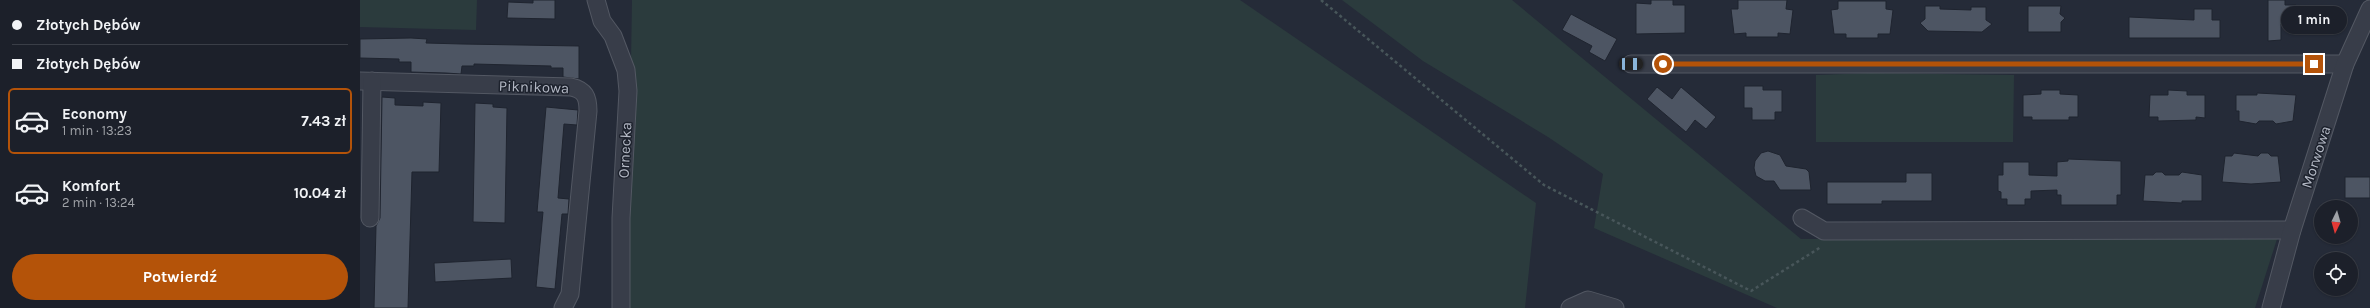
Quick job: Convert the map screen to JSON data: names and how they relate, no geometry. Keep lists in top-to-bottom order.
{
  "streets": {
    "street": ["Piknikowa", "Ornecka", "Morwowa"]
  },
  "north": "bottom",
  "page": {
    "banner": ["Złotych Dębów", "Złotych Dębów"],
    "bubble": "1 min",
    "list": [
      {
        "name": "Economy",
        "note": "1 min · 13:23",
        "value": "7.43 zł"
      },
      {
        "name": "Komfort",
        "note": "2 min · 13:24",
        "value": "10.04 zł"
      }
    ],
    "buttons": "Potwierdź"
  }
}
